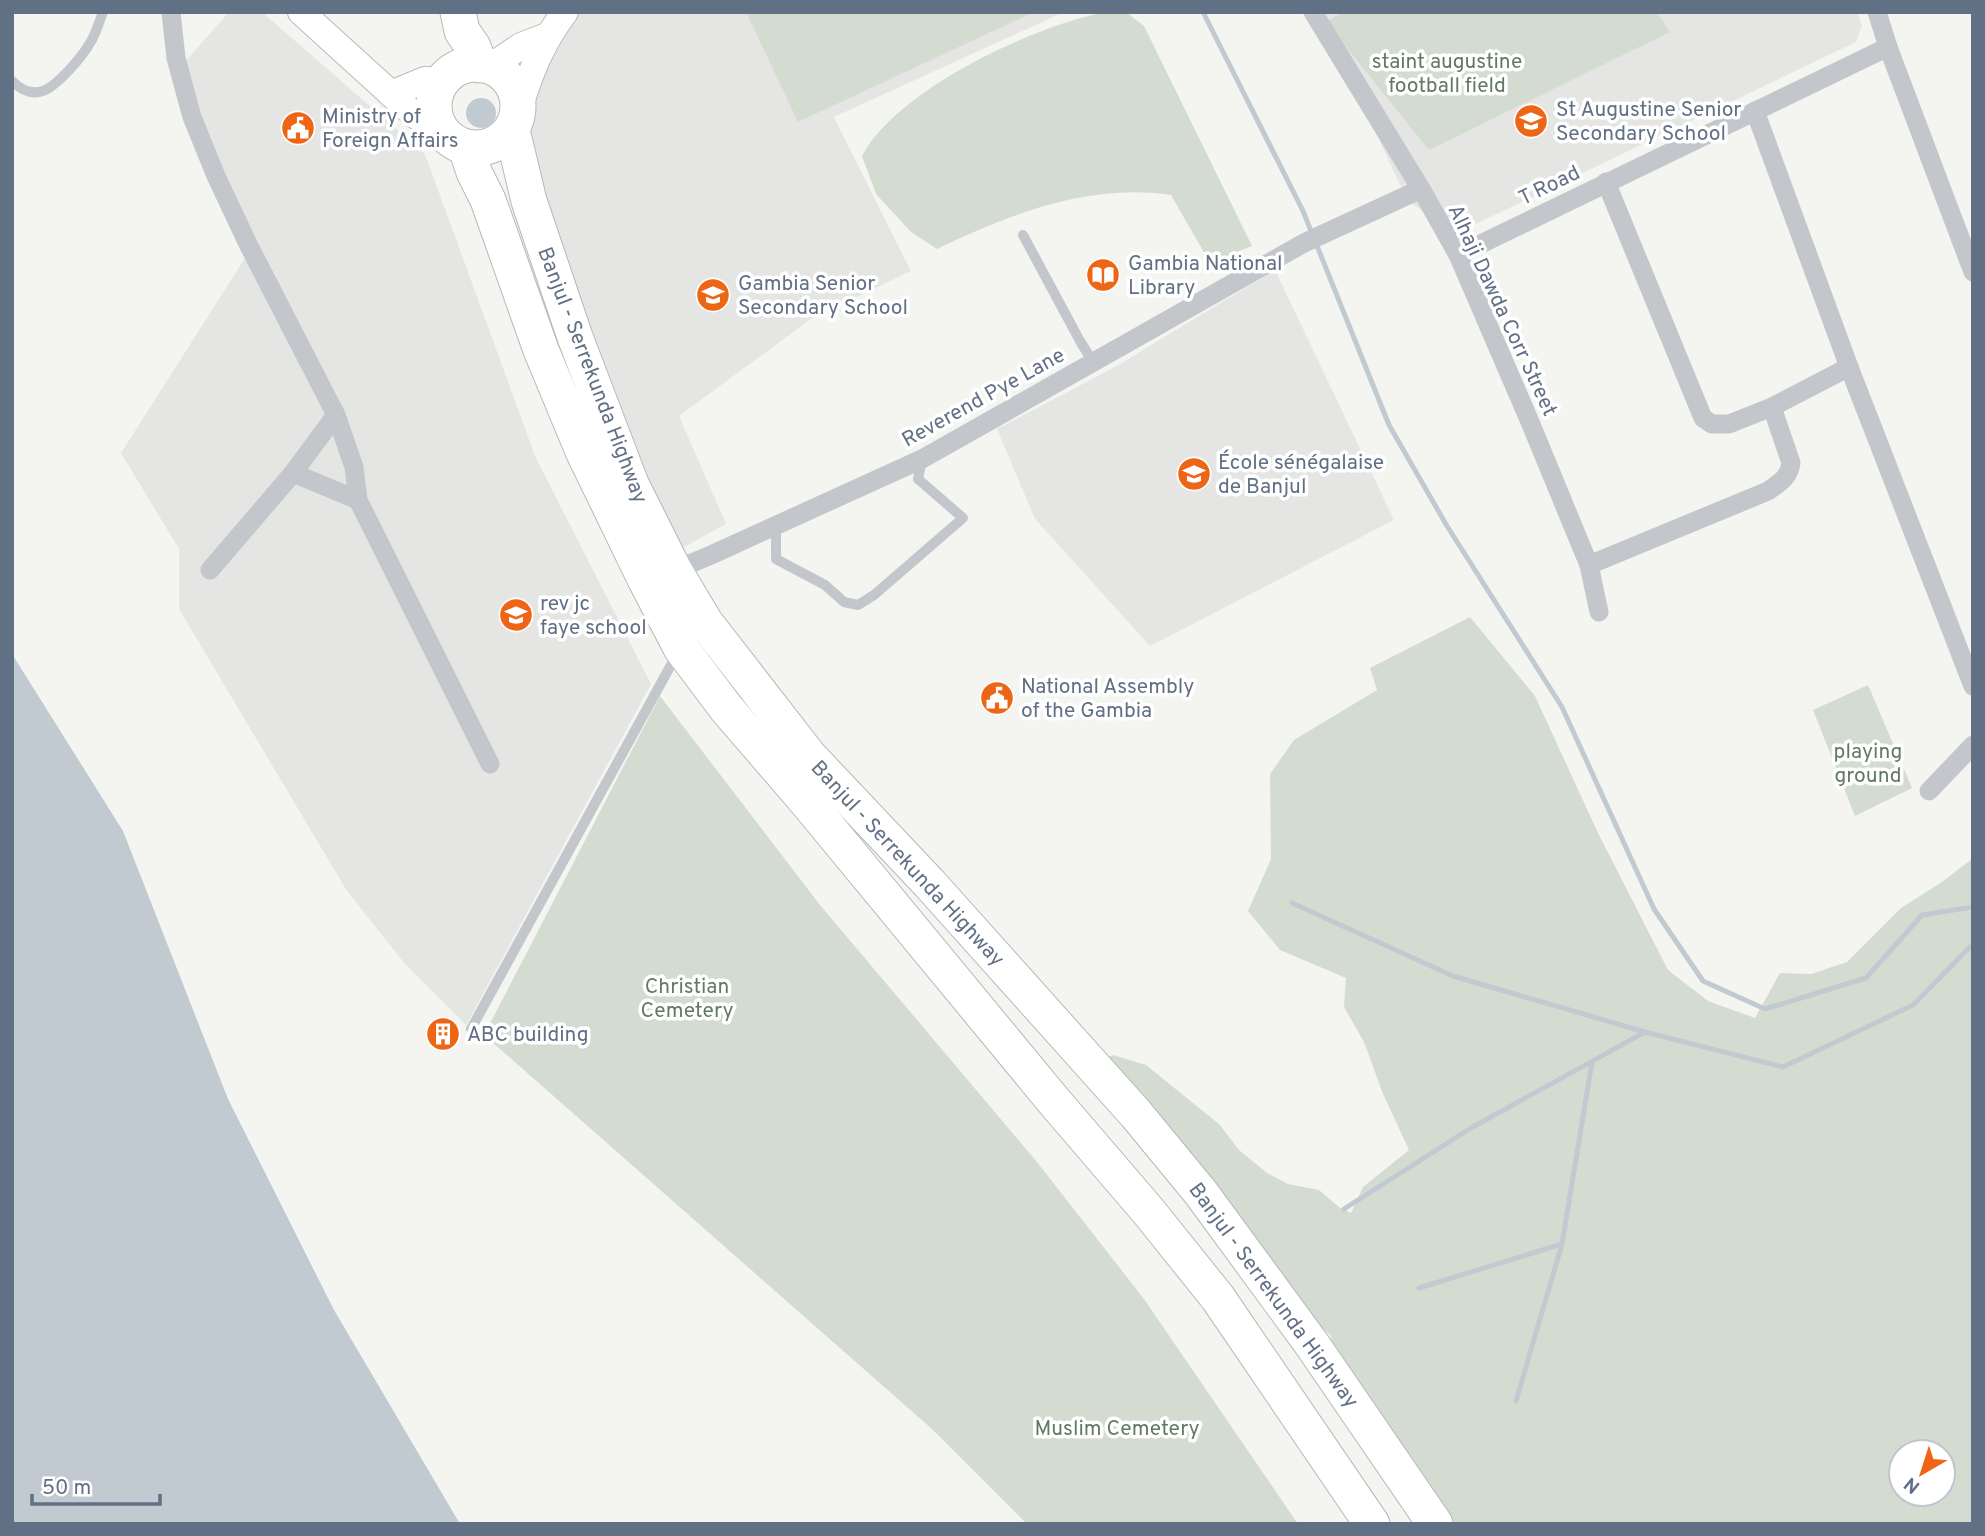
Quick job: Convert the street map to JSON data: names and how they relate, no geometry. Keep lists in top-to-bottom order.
{
  "streets": {
    "highway": ["Banjul - Serrekunda Highway"],
    "street": ["T Road", "Alhaji Dawda Corr Street", "Reverend Pye Lane"]
  },
  "crossings": [
    ["T Road", "Alhaji Dawda Corr Street"],
    ["Alhaji Dawda Corr Street", "Reverend Pye Lane"],
    ["Banjul - Serrekunda Highway", "Reverend Pye Lane"]
  ],
  "parks": [
    "staint augustine football field",
    "playing ground",
    "Christian Cemetery",
    "Muslim Cemetery"
  ],
  "places": {
    "school or university": [
      "St Augustine Senior Secondary School",
      "Gambia Senior Secondary School",
      "École sénégalaise de Banjul",
      "rev jc faye school"
    ],
    "public building": ["Ministry of Foreign Affairs", "National Assembly of the Gambia"],
    "library": ["Gambia National Library"],
    "building": ["ABC building"]
  },
  "scale_bar": "50 m",
  "north": "bottom left"
}
